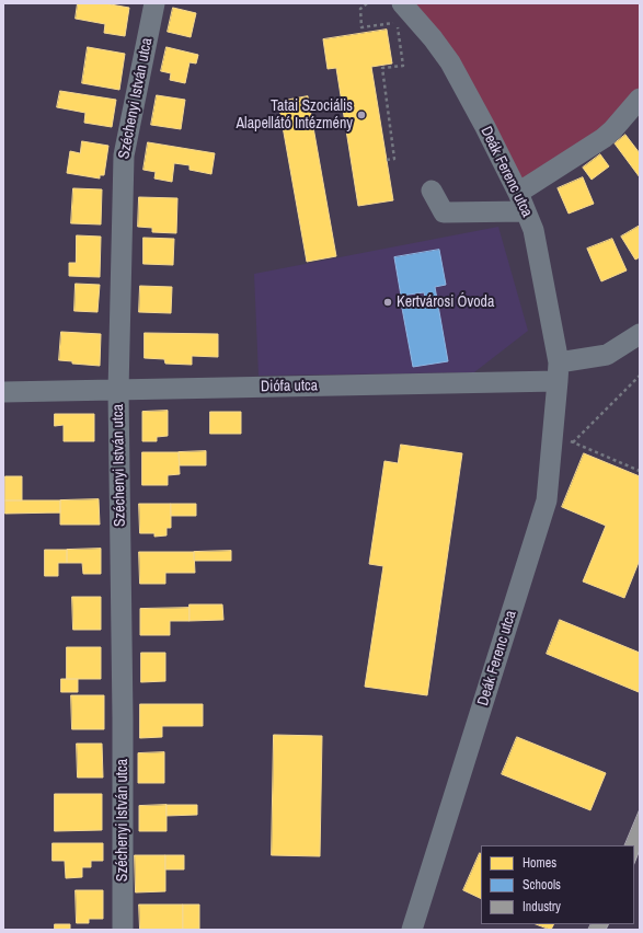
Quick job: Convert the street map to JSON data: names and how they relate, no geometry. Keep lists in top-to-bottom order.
{
  "streets": {
    "street": ["Széchenyi István utca", "Deák Ferenc utca", "Diófa utca"]
  },
  "crossings": [
    ["Széchenyi István utca", "Diófa utca"],
    ["Deák Ferenc utca", "Diófa utca"]
  ],
  "places": ["Tatai Szociális Alapellátó Intézmény", "Kertvárosi Óvoda"],
  "legend": ["Homes", "Schools", "Industry"]
}
